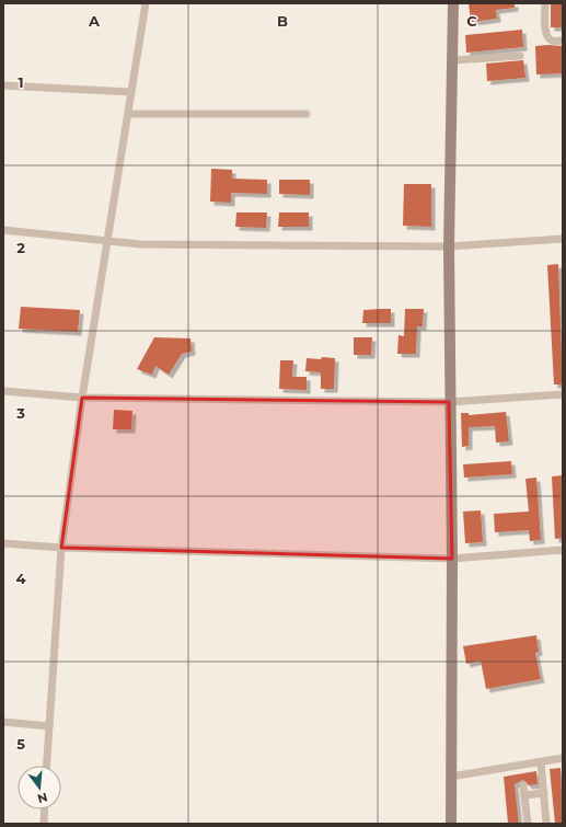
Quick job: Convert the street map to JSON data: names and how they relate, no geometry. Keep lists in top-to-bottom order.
{
  "north": "bottom",
  "grid": {
    "columns": ["A", "B", "C"],
    "rows": [
      "1",
      "2",
      "3",
      "4",
      "5"
    ]
  }
}
